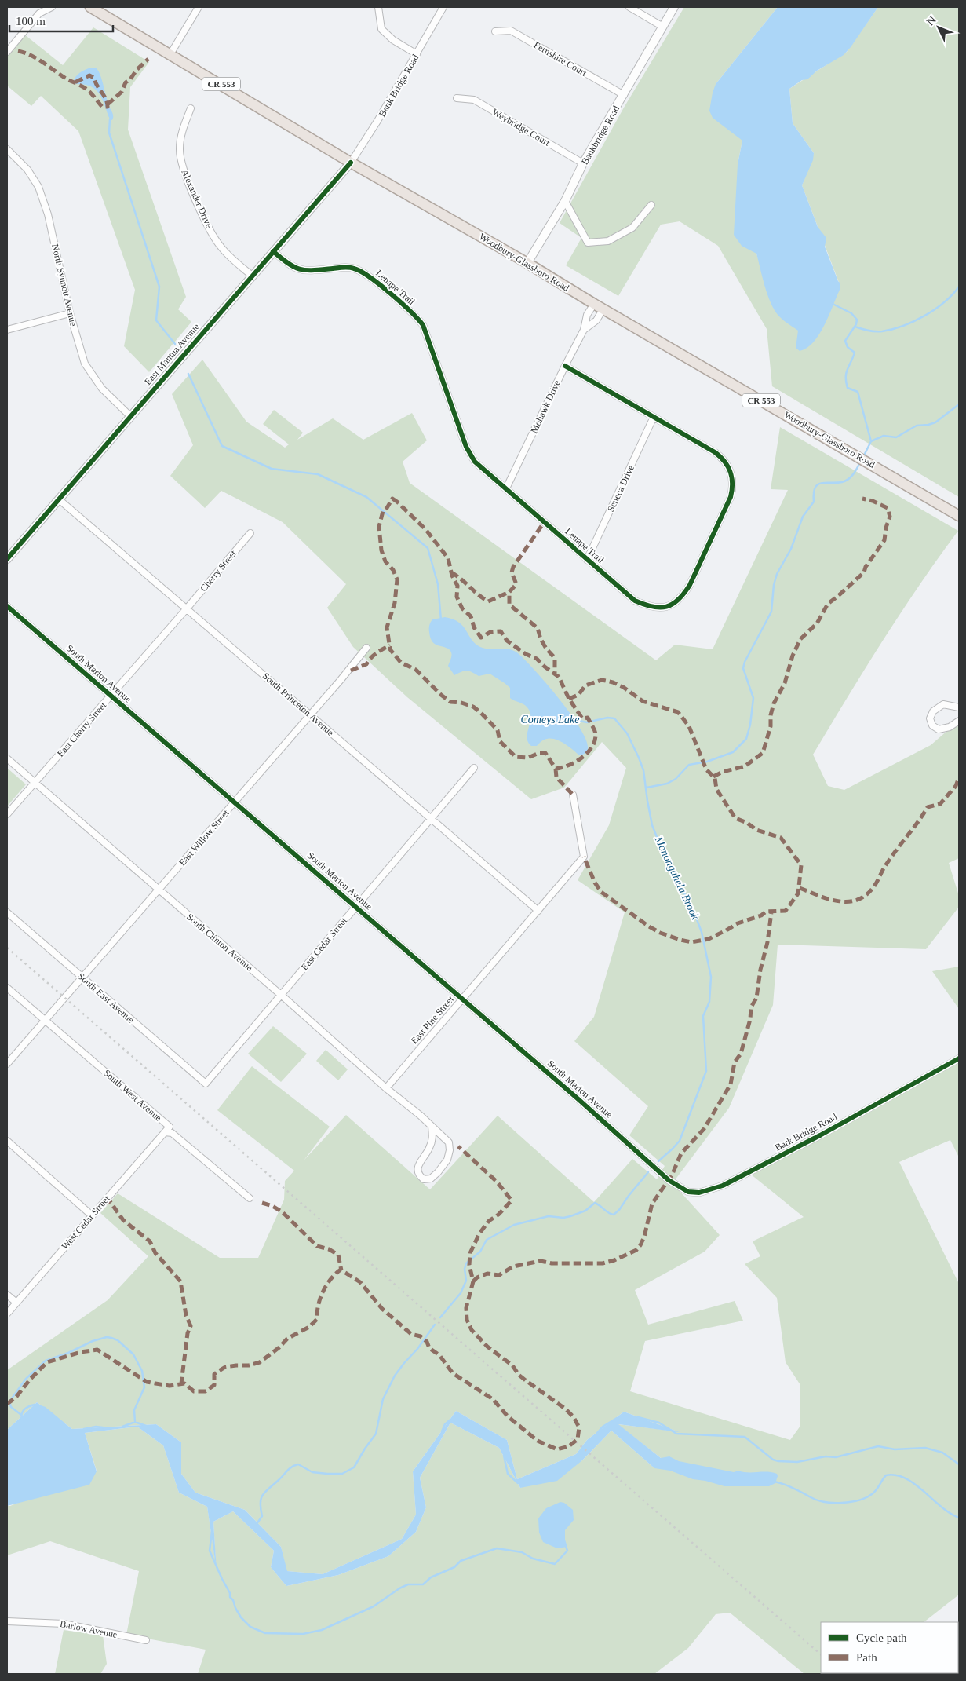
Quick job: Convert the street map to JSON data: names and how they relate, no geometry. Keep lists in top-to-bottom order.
{
  "streets": {
    "main road": ["CR 553", "Woodbury-Glassboro Road"],
    "street": [
      "Fernshire Court",
      "Bank Bridge Road",
      "Weybridge Court",
      "Bankbridge Road",
      "Alexander Drive",
      "North Synnott Avenue",
      "Lenape Trail",
      "East Mantua Avenue",
      "Mohawk Drive",
      "Seneca Drive",
      "Cherry Street",
      "South Marion Avenue",
      "South Princeton Avenue",
      "East Cherry Street",
      "East Willow Street",
      "South Clinton Avenue",
      "East Cedar Street",
      "South East Avenue",
      "East Pine Street",
      "South West Avenue",
      "Bark Bridge Road",
      "West Cedar Street",
      "Barlow Avenue"
    ]
  },
  "crossings": [
    ["Fernshire Court", "Bankbridge Road"],
    ["Bank Bridge Road", "Woodbury-Glassboro Road"],
    ["Bank Bridge Road", "East Mantua Avenue"],
    ["Weybridge Court", "Bankbridge Road"],
    ["Bankbridge Road", "Woodbury-Glassboro Road"],
    ["Alexander Drive", "East Mantua Avenue"],
    ["Woodbury-Glassboro Road", "East Mantua Avenue"],
    ["Woodbury-Glassboro Road", "Mohawk Drive"],
    ["North Synnott Avenue", "East Mantua Avenue"],
    ["Lenape Trail", "East Mantua Avenue"],
    ["Lenape Trail", "Mohawk Drive"],
    ["Lenape Trail", "Seneca Drive"],
    ["East Mantua Avenue", "South Princeton Avenue"],
    ["Cherry Street", "South Princeton Avenue"],
    ["Cherry Street", "East Cherry Street"],
    ["South Marion Avenue", "East Cherry Street"],
    ["South Marion Avenue", "East Willow Street"],
    ["South Marion Avenue", "East Cedar Street"],
    ["South Marion Avenue", "East Pine Street"],
    ["South Marion Avenue", "Bark Bridge Road"],
    ["South Princeton Avenue", "East Cherry Street"],
    ["South Princeton Avenue", "East Willow Street"],
    ["South Princeton Avenue", "East Cedar Street"],
    ["South Princeton Avenue", "East Pine Street"],
    ["East Cherry Street", "South Clinton Avenue"],
    ["East Willow Street", "South Clinton Avenue"],
    ["East Willow Street", "South East Avenue"],
    ["East Willow Street", "South West Avenue"],
    ["South Clinton Avenue", "East Cedar Street"],
    ["South Clinton Avenue", "East Pine Street"],
    ["East Cedar Street", "South East Avenue"],
    ["South West Avenue", "West Cedar Street"]
  ],
  "water": ["Comeys Lake", "Monongahela Brook"],
  "legend": ["Cycle path", "Path"],
  "scale_bar": "100 m",
  "north": "top left"
}
